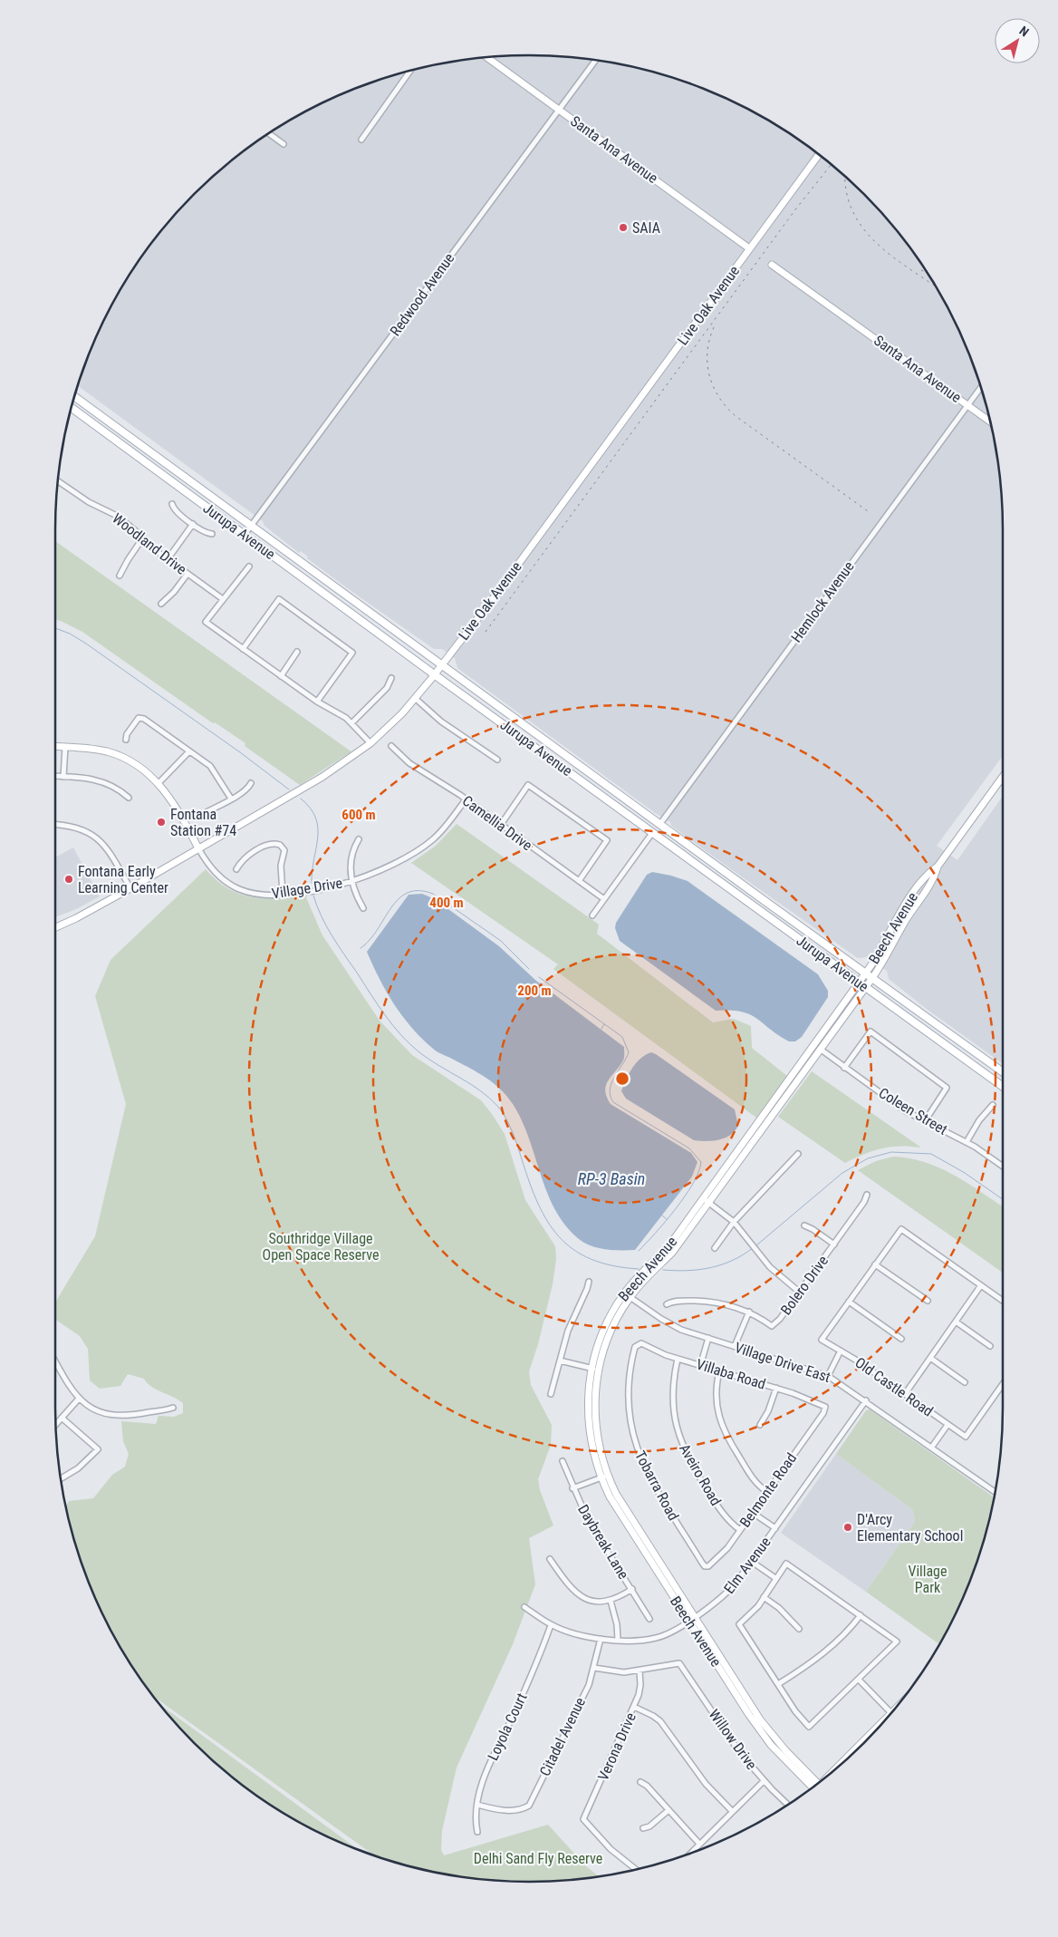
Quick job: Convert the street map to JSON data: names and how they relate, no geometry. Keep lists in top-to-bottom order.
{
  "streets": {
    "main road": ["Jurupa Avenue"],
    "street": [
      "Santa Ana Avenue",
      "Redwood Avenue",
      "Live Oak Avenue",
      "Woodland Drive",
      "Hemlock Avenue",
      "Camellia Drive",
      "Village Drive",
      "Beech Avenue",
      "Coleen Street",
      "Bolero Drive",
      "Village Drive East",
      "Villaba Road",
      "Old Castle Road",
      "Aveiro Road",
      "Tobarra Road",
      "Belmonte Road",
      "Daybreak Lane",
      "Elm Avenue",
      "Loyola Court",
      "Citadel Avenue",
      "Willow Drive",
      "Verona Drive"
    ]
  },
  "crossings": [
    ["Santa Ana Avenue", "Redwood Avenue"],
    ["Santa Ana Avenue", "Live Oak Avenue"],
    ["Santa Ana Avenue", "Hemlock Avenue"],
    ["Redwood Avenue", "Jurupa Avenue"],
    ["Live Oak Avenue", "Jurupa Avenue"],
    ["Live Oak Avenue", "Village Drive"],
    ["Jurupa Avenue", "Hemlock Avenue"],
    ["Jurupa Avenue", "Beech Avenue"],
    ["Camellia Drive", "Village Drive"],
    ["Beech Avenue", "Coleen Street"],
    ["Beech Avenue", "Village Drive East"],
    ["Beech Avenue", "Elm Avenue"],
    ["Village Drive East", "Elm Avenue"],
    ["Villaba Road", "Aveiro Road"],
    ["Villaba Road", "Tobarra Road"],
    ["Villaba Road", "Belmonte Road"],
    ["Aveiro Road", "Belmonte Road"],
    ["Tobarra Road", "Belmonte Road"],
    ["Elm Avenue", "Loyola Court"],
    ["Elm Avenue", "Citadel Avenue"],
    ["Loyola Court", "Citadel Avenue"],
    ["Willow Drive", "Verona Drive"]
  ],
  "water": ["RP-3 Basin"],
  "parks": ["Southridge Village Open Space Reserve", "Village Park", "Delhi Sand Fly Reserve"],
  "places": [
    "SAIA",
    "Fontana Station #74",
    "Fontana Early Learning Center",
    "D'Arcy Elementary School"
  ],
  "north": "top right",
  "rings": ["600 m", "400 m", "200 m"]
}
